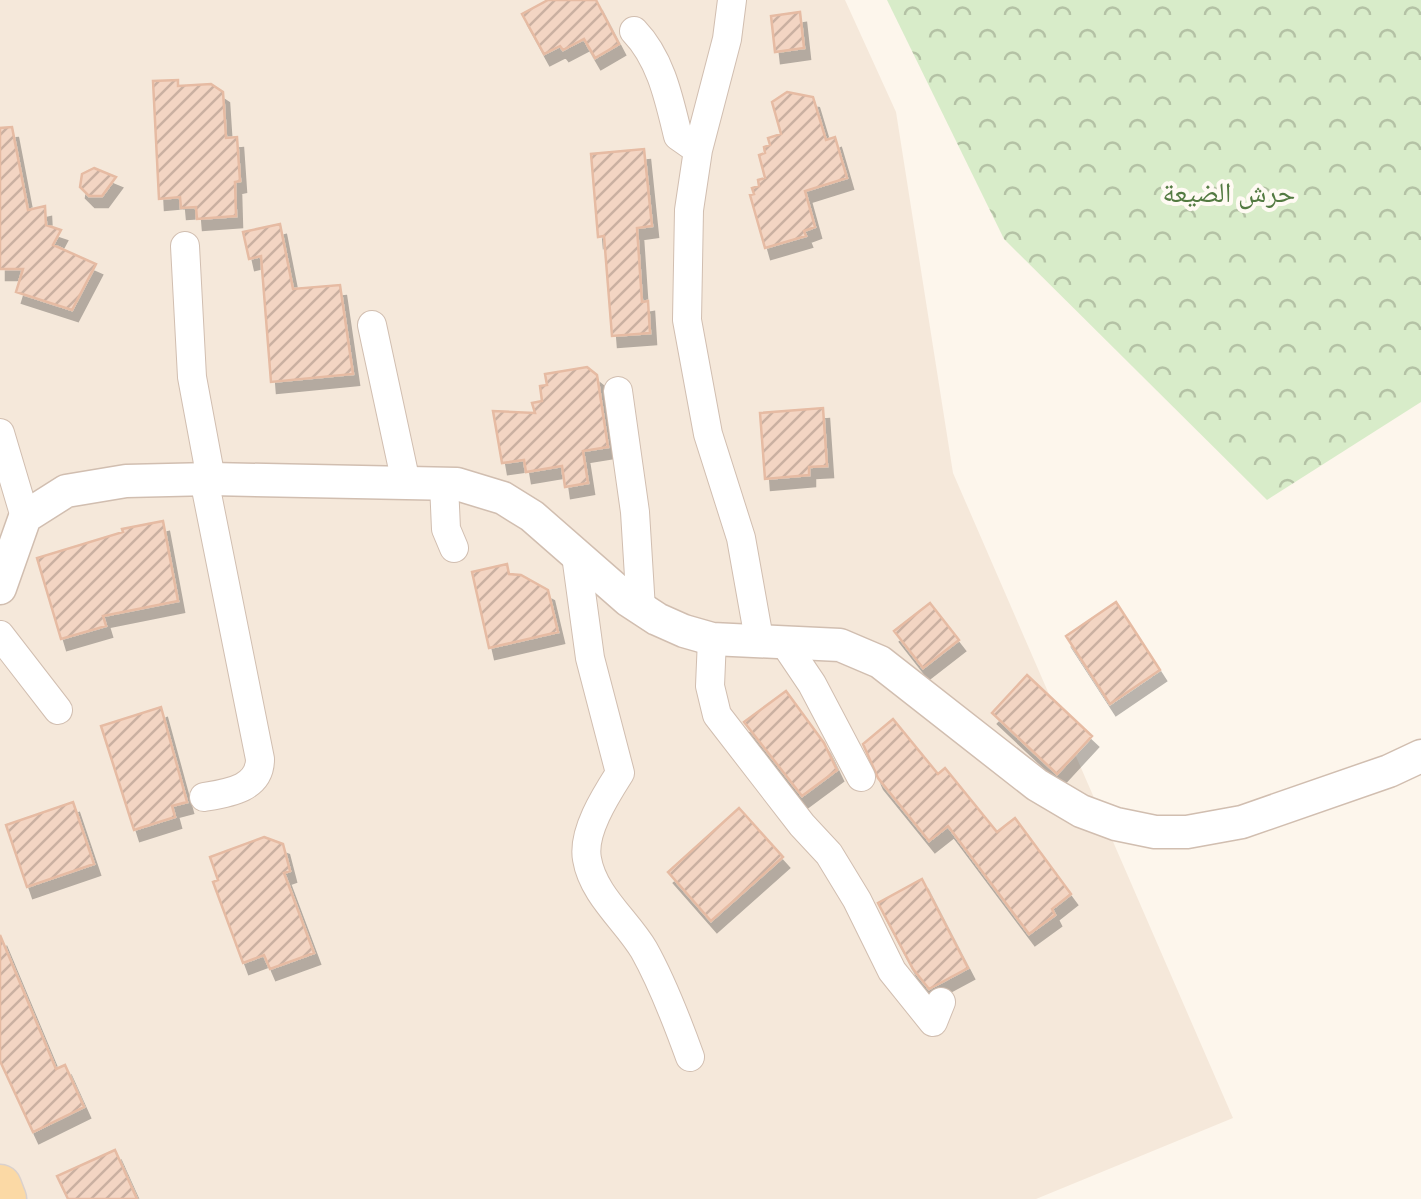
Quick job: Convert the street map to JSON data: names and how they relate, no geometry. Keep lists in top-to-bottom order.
{
  "parks": ["حرش الضيعة"]
}
